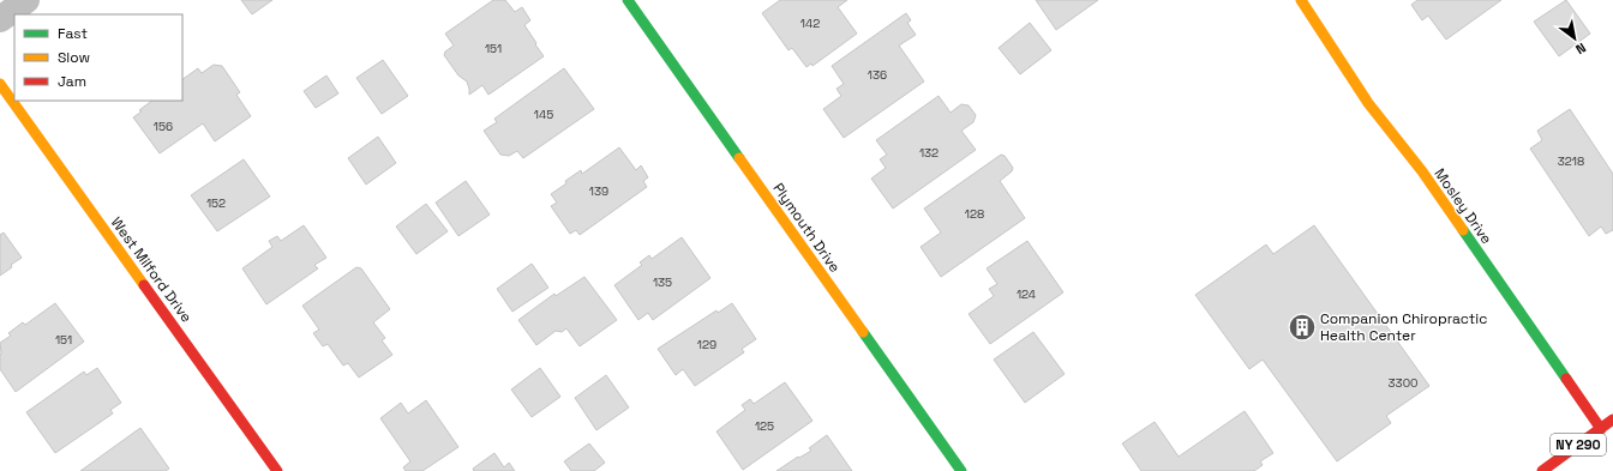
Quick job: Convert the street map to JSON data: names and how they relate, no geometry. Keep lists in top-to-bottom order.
{
  "streets": {
    "street": [
      "Mosley Drive",
      "Plymouth Drive",
      "West Milford Drive",
      "NY 290"
    ]
  },
  "crossings": [
    ["Mosley Drive", "NY 290"]
  ],
  "places": {
    "building": ["Companion Chiropractic Health Center"]
  },
  "house_numbers": [
    "142",
    "151",
    "136",
    "145",
    "156",
    "132",
    "3218",
    "139",
    "152",
    "128",
    "135",
    "124",
    "151",
    "129",
    "3300",
    "125"
  ],
  "legend": ["Fast", "Slow", "Jam"],
  "north": "bottom right"
}
